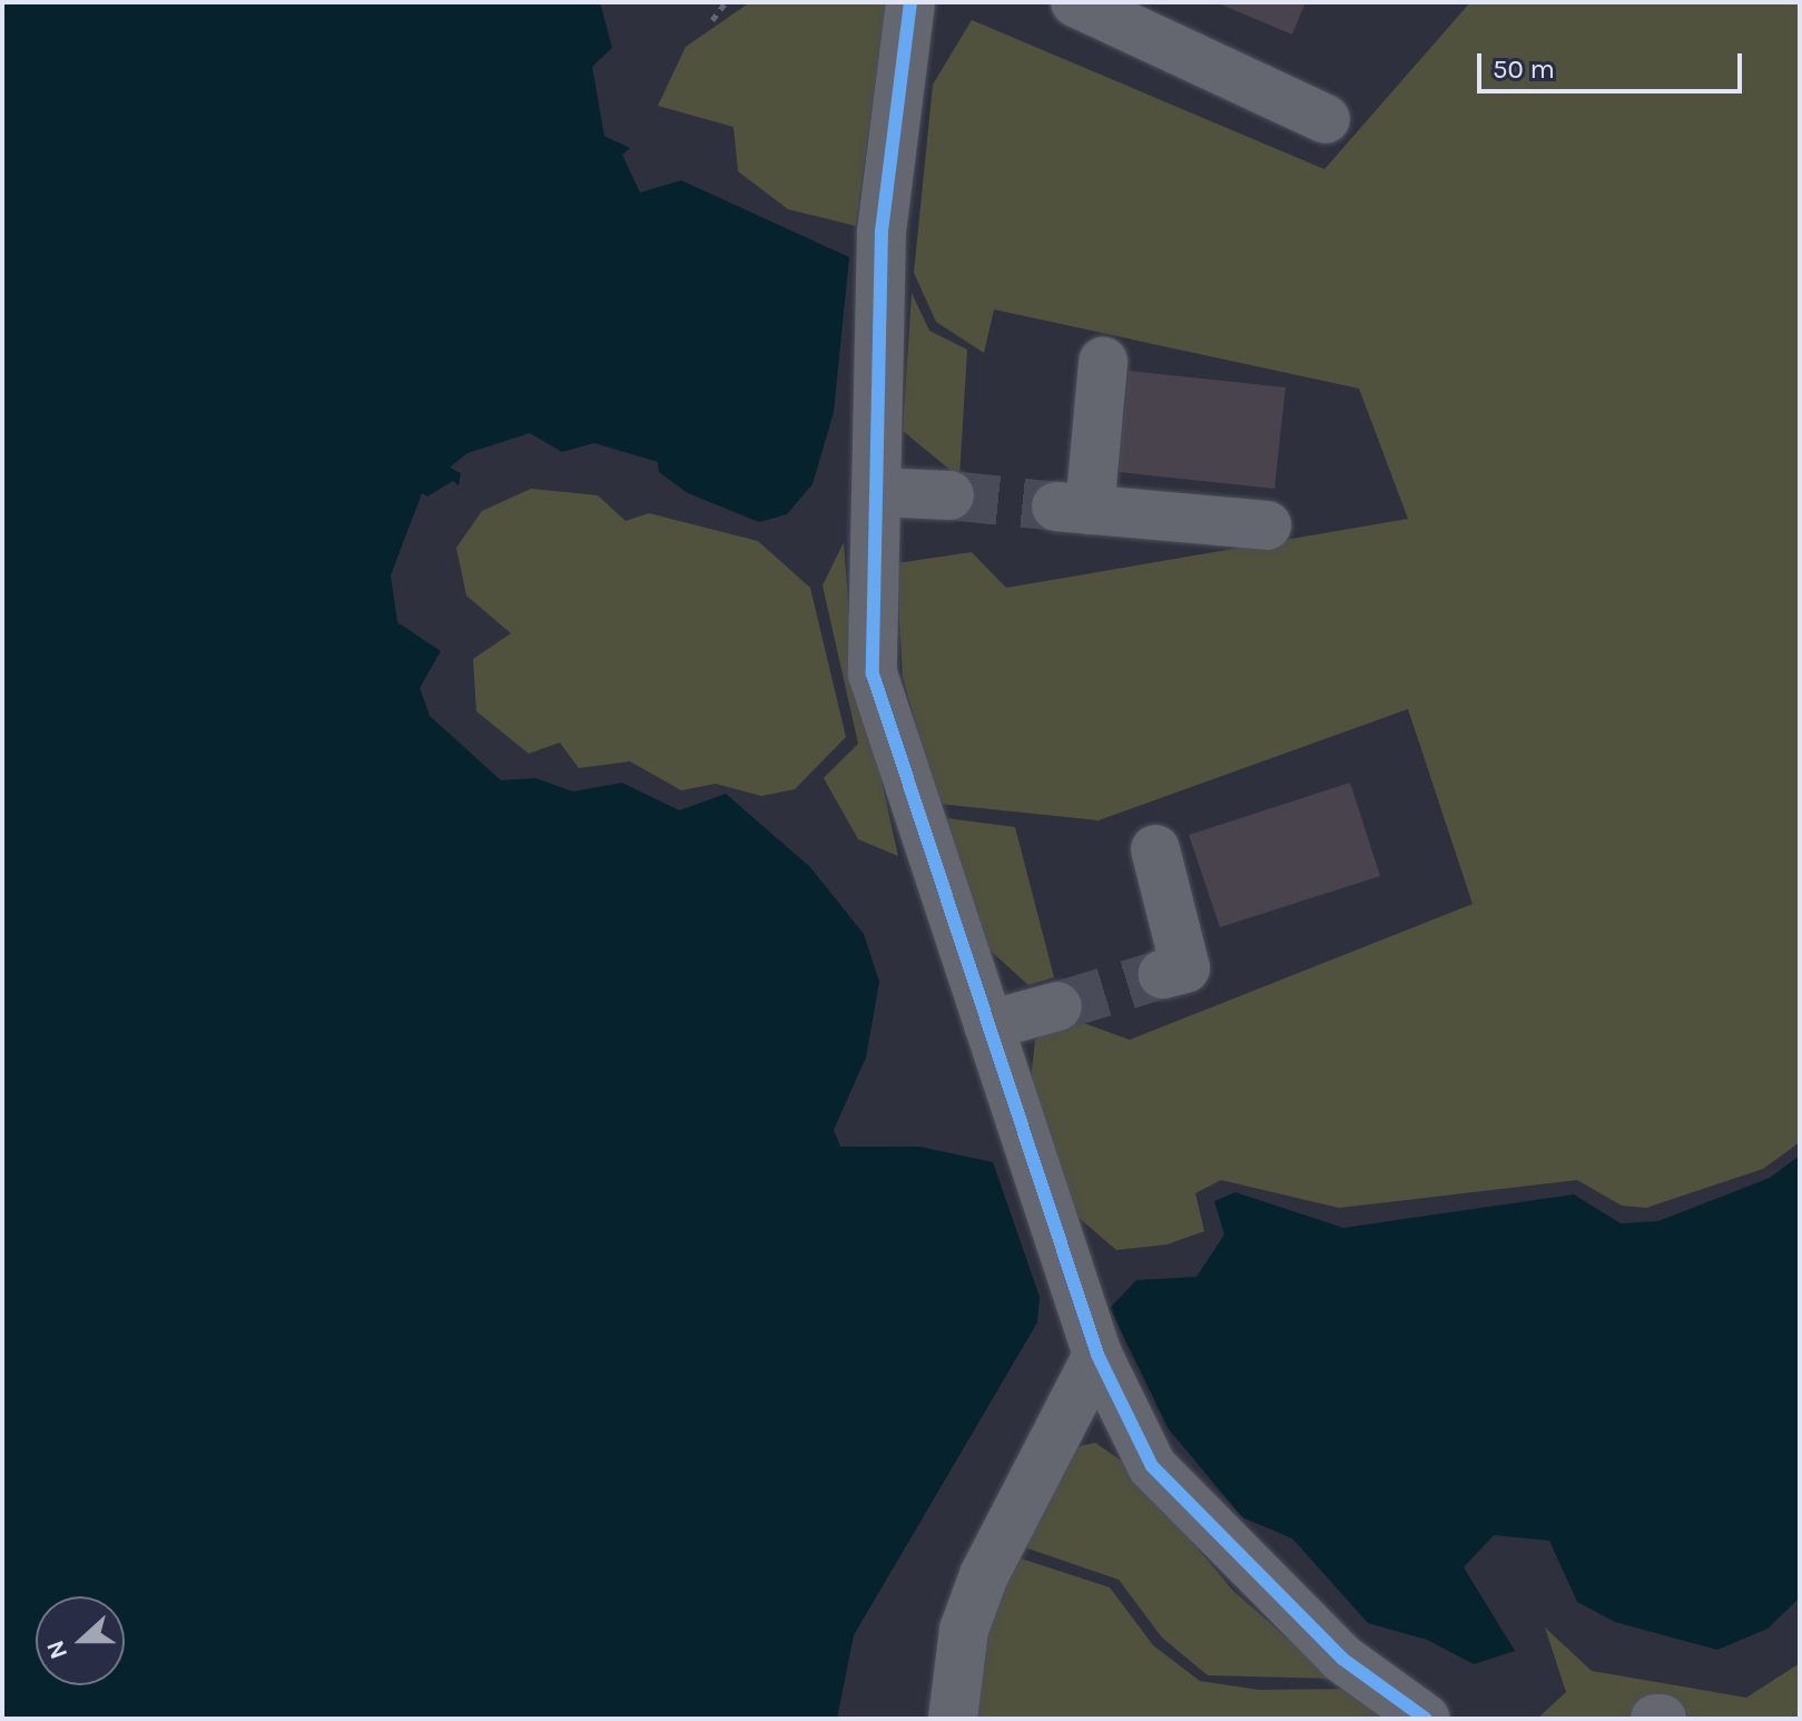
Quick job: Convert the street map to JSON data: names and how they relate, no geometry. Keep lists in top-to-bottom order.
{
  "scale_bar": "50 m",
  "north": "left"
}
